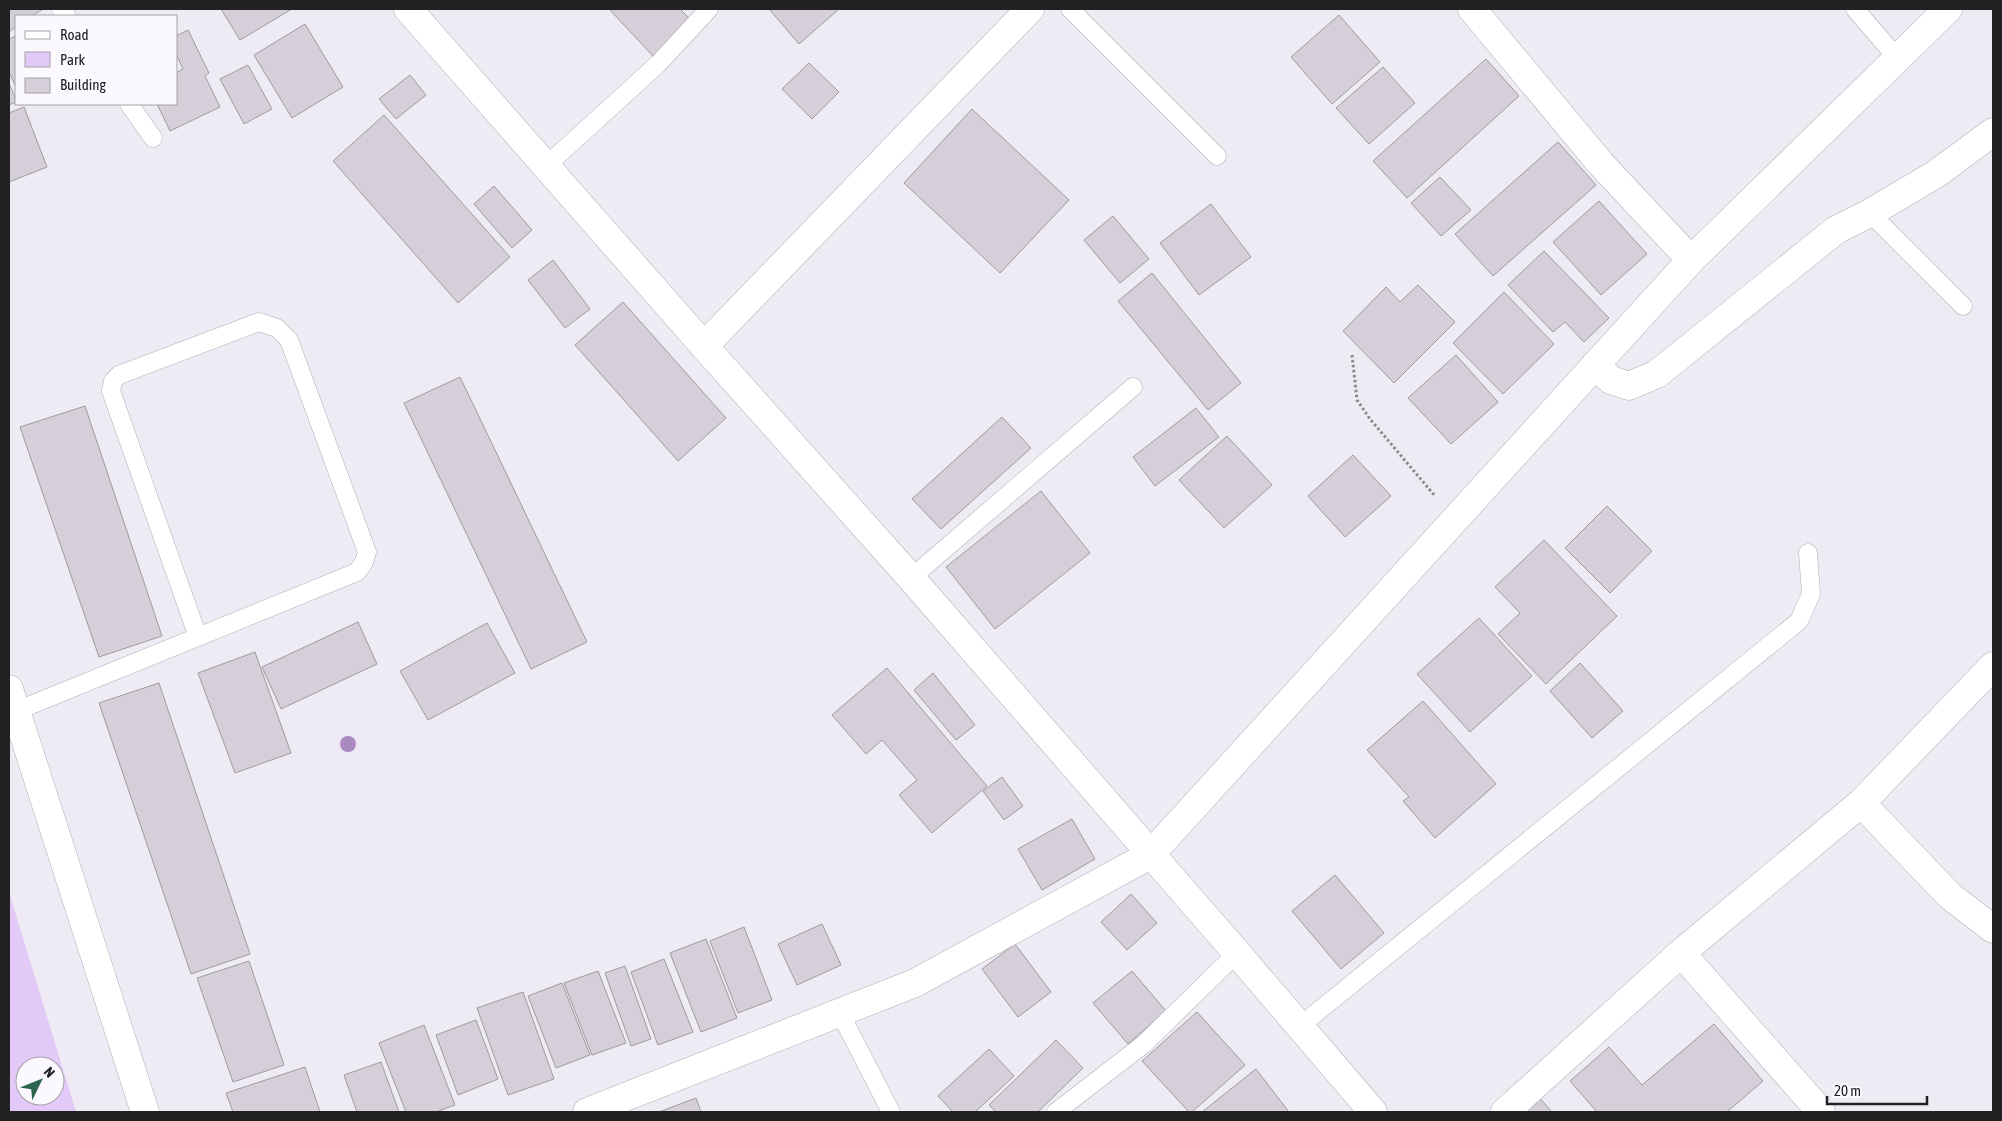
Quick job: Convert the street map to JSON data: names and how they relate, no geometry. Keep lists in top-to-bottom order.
{
  "legend": ["Road", "Park", "Building"],
  "scale_bar": "20 m",
  "north": "top right"
}
